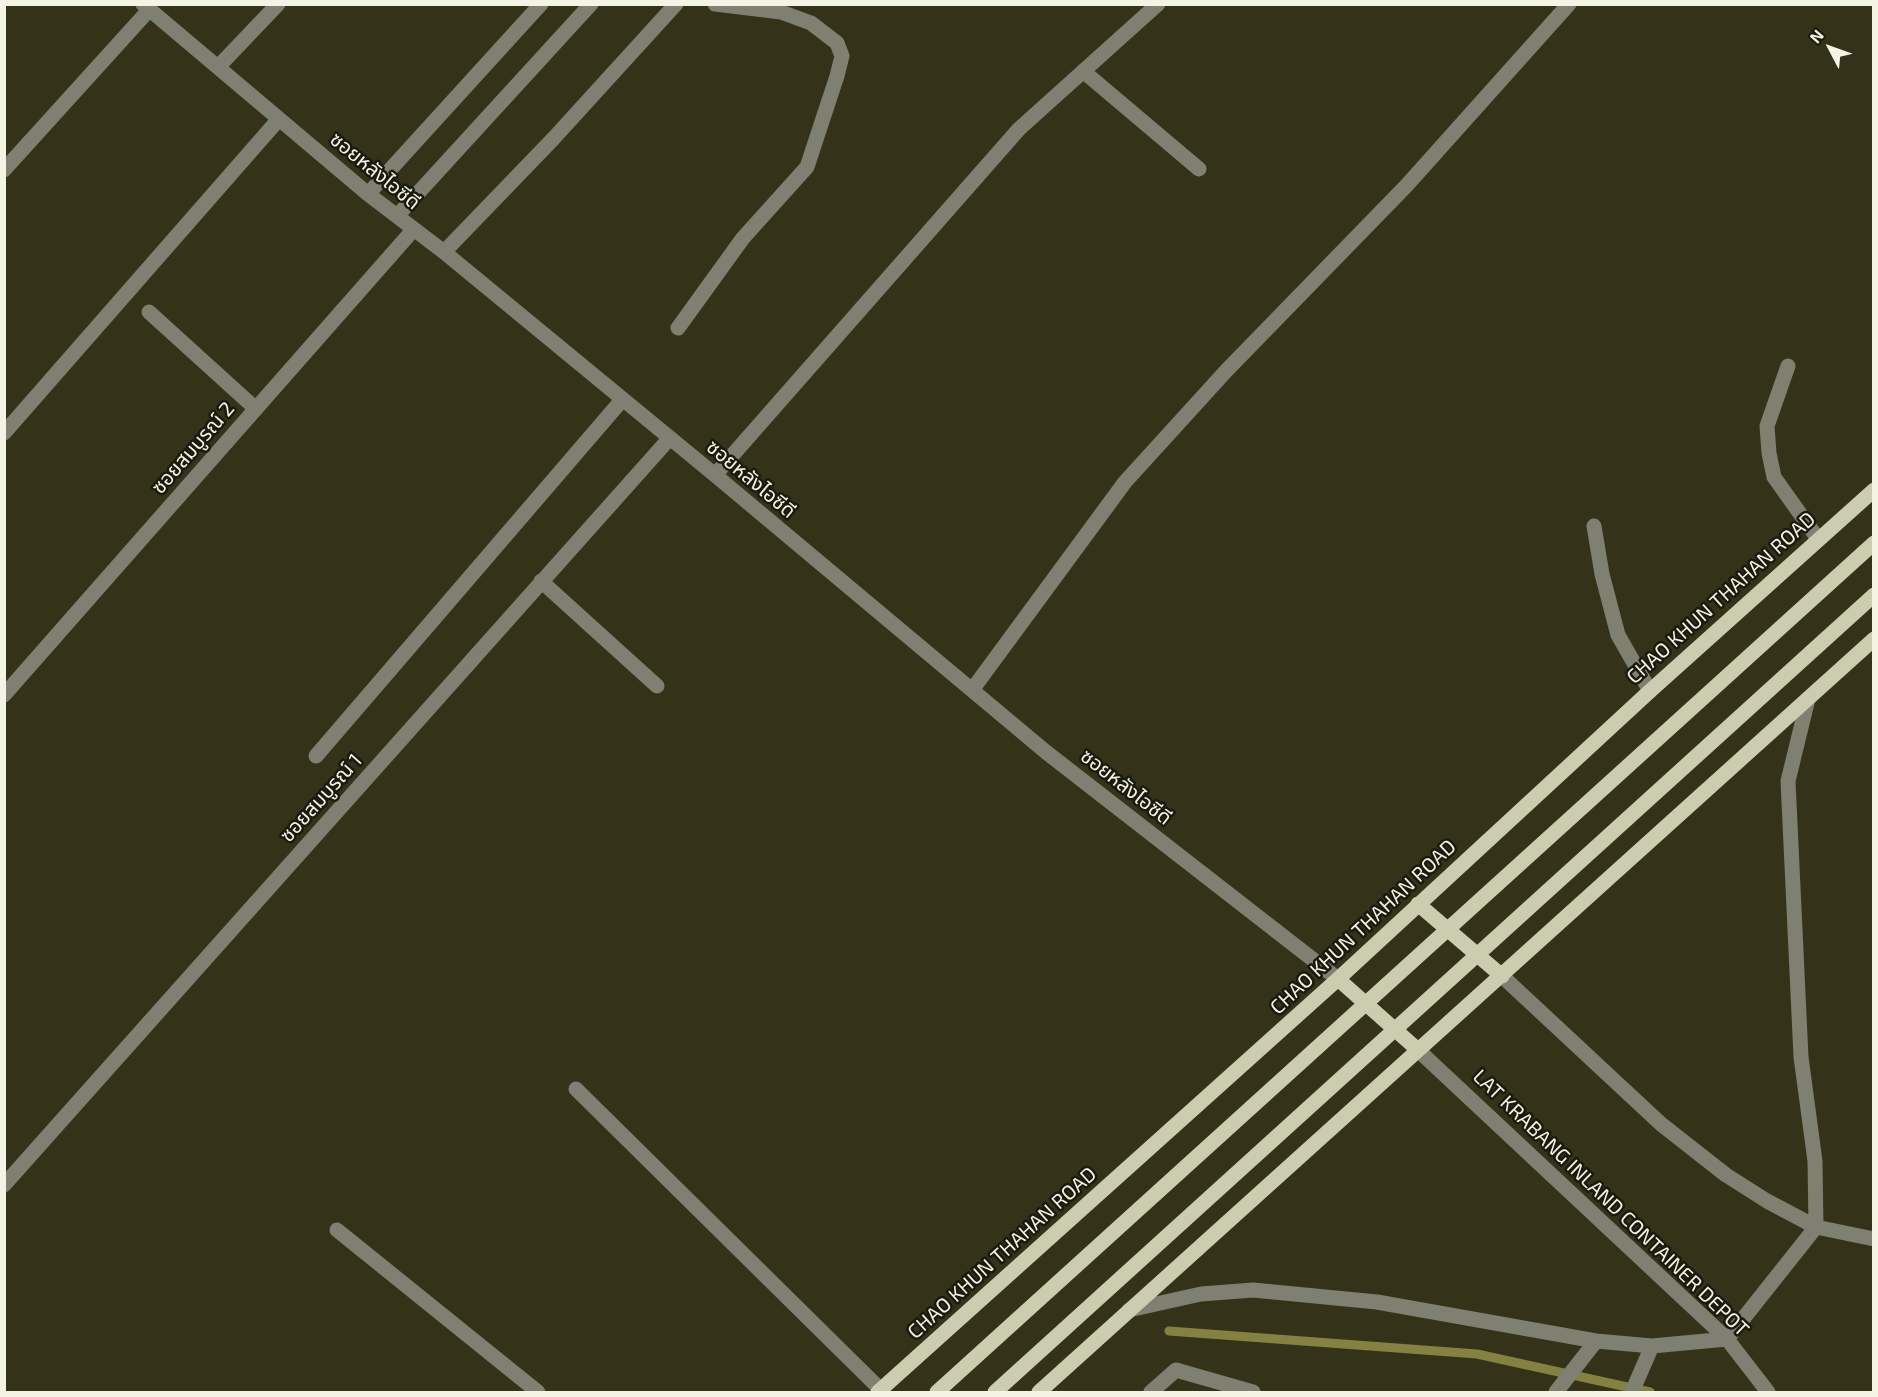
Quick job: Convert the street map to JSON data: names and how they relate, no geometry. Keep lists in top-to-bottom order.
{
  "streets": {
    "main road": ["CHAO KHUN THAHAN ROAD"],
    "street": [
      "ซอยหลังไอซีดี",
      "ซอยสมบูรณ์ 2",
      "ซอยสมบูรณ์ 1",
      "LAT KRABANG INLAND CONTAINER DEPOT"
    ]
  },
  "crossings": [
    ["ซอยหลังไอซีดี", "ซอยสมบูรณ์ 2"],
    ["ซอยหลังไอซีดี", "CHAO KHUN THAHAN ROAD"],
    ["ซอยหลังไอซีดี", "ซอยสมบูรณ์ 1"]
  ],
  "north": "top left"
}
